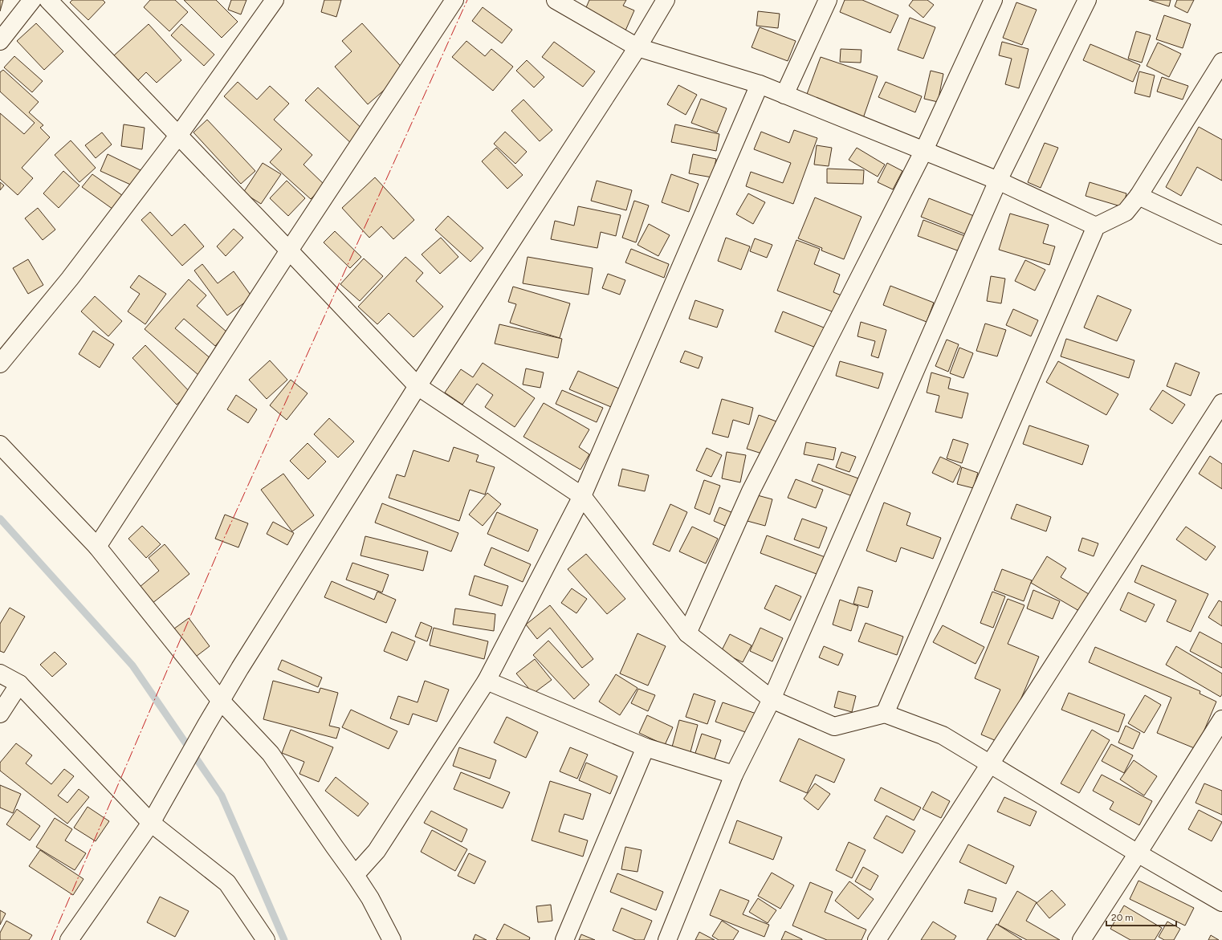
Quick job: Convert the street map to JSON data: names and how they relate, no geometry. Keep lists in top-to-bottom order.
{
  "scale_bar": "20 m"
}
